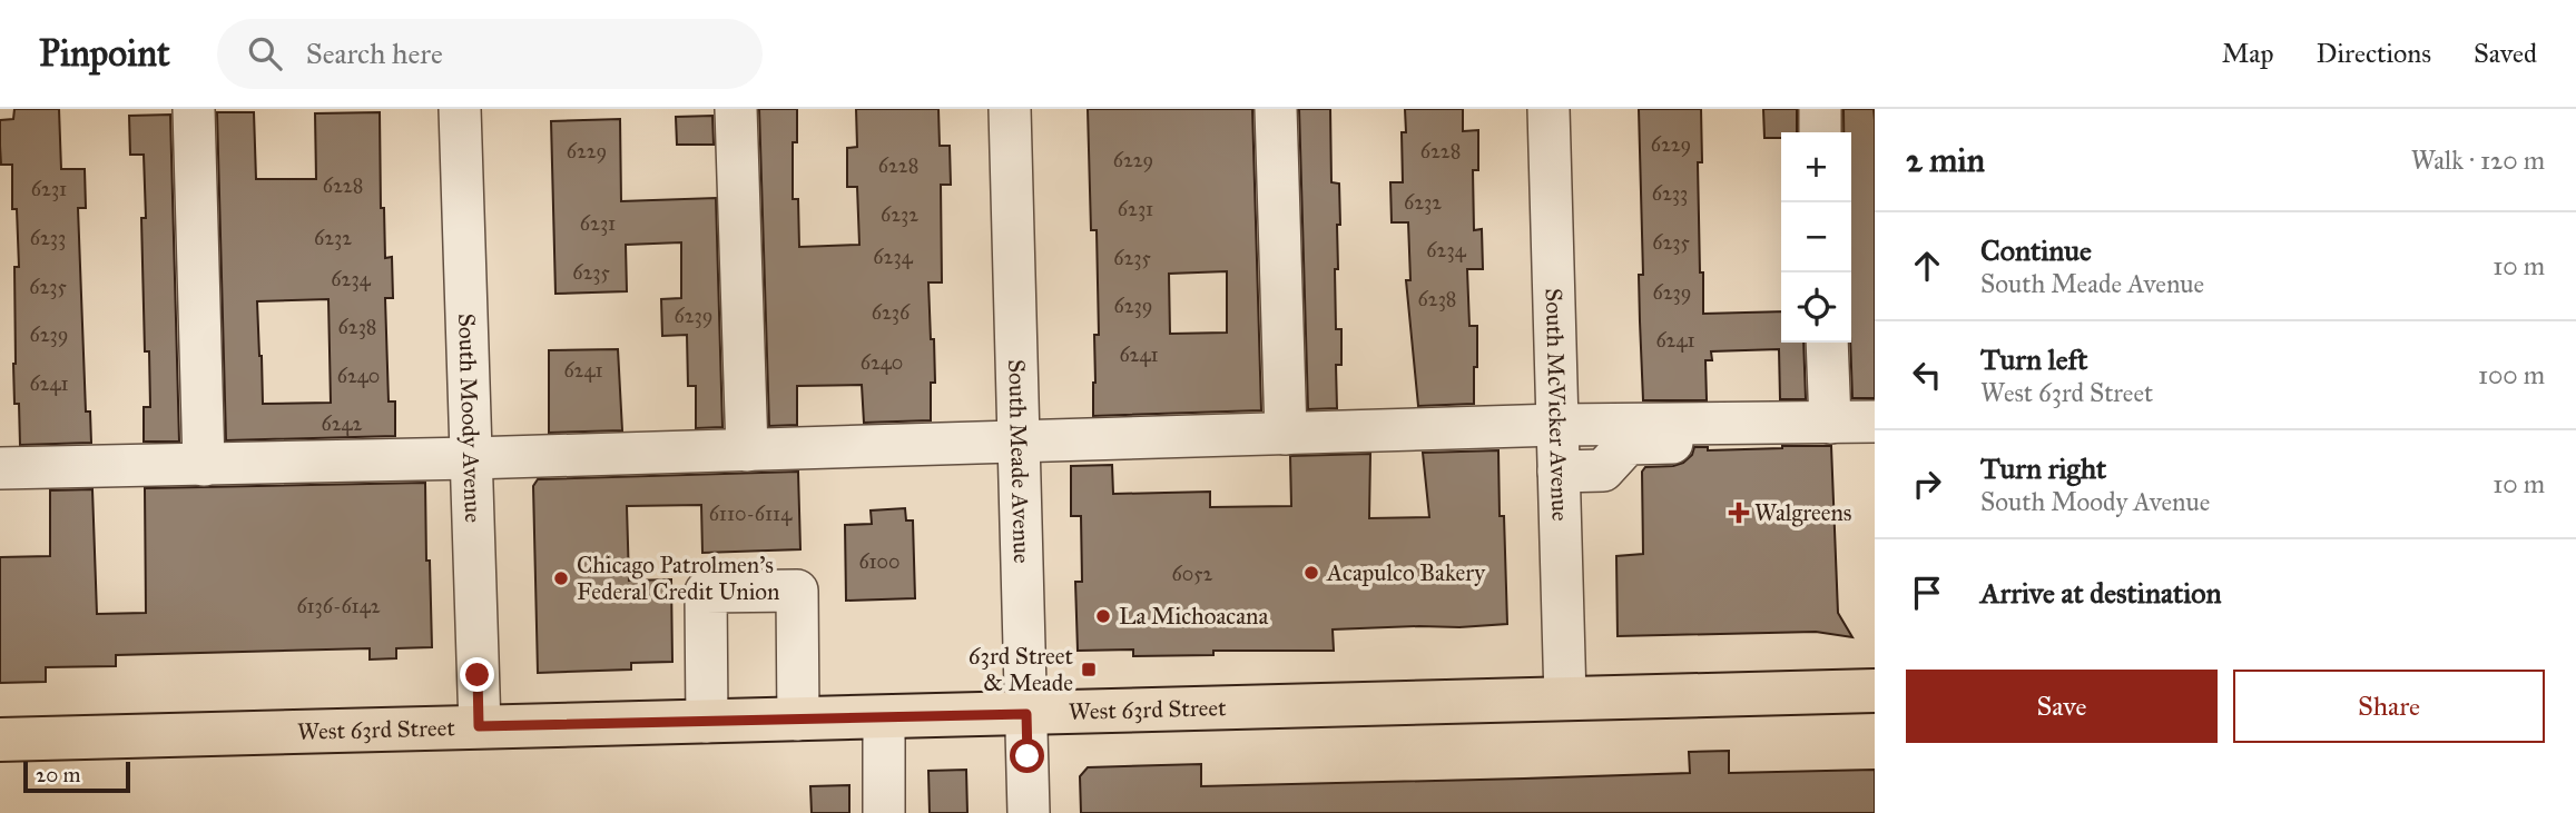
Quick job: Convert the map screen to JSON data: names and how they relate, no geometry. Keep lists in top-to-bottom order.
{
  "streets": {
    "main road": ["West 63rd Street"],
    "street": ["South McVicker Avenue", "South Moody Avenue", "South Meade Avenue"]
  },
  "crossings": [
    ["South McVicker Avenue", "West 63rd Street"],
    ["South Moody Avenue", "West 63rd Street"],
    ["South Meade Avenue", "West 63rd Street"]
  ],
  "places": {
    "health": ["Walgreens"],
    "other": ["Acapulco Bakery", "Chicago Patrolmen's Federal Credit Union", "La Michoacana"],
    "transit": ["63rd Street & Meade"]
  },
  "house_numbers": [
    "6229",
    "6229",
    "6228",
    "6229",
    "6228",
    "6228",
    "6231",
    "6233",
    "6232",
    "6231",
    "6232",
    "6231",
    "6233",
    "6232",
    "6235",
    "6234",
    "6234",
    "6235",
    "6235",
    "6234",
    "6235",
    "6239",
    "6238",
    "6239",
    "6236",
    "6239",
    "6238",
    "6239",
    "6241",
    "6241",
    "6240",
    "6241",
    "6240",
    "6241",
    "6242",
    "6110-6114",
    "6100",
    "6052",
    "6136-6142"
  ],
  "scale_bar": "20 m",
  "page": {
    "header": "Pinpoint",
    "search": "Search here",
    "nav": ["Map", "Directions", "Saved"],
    "heading": ["2 min", "Walk · 120 m"],
    "map_buttons": ["+", "−"],
    "list": [
      ["Continue", "South Meade Avenue", "10 m"],
      ["Turn left", "West 63rd Street", "100 m"],
      ["Turn right", "South Moody Avenue", "10 m"],
      "Arrive at destination"
    ],
    "buttons": ["Save", "Share"],
    "scale": "20 m"
  }
}
